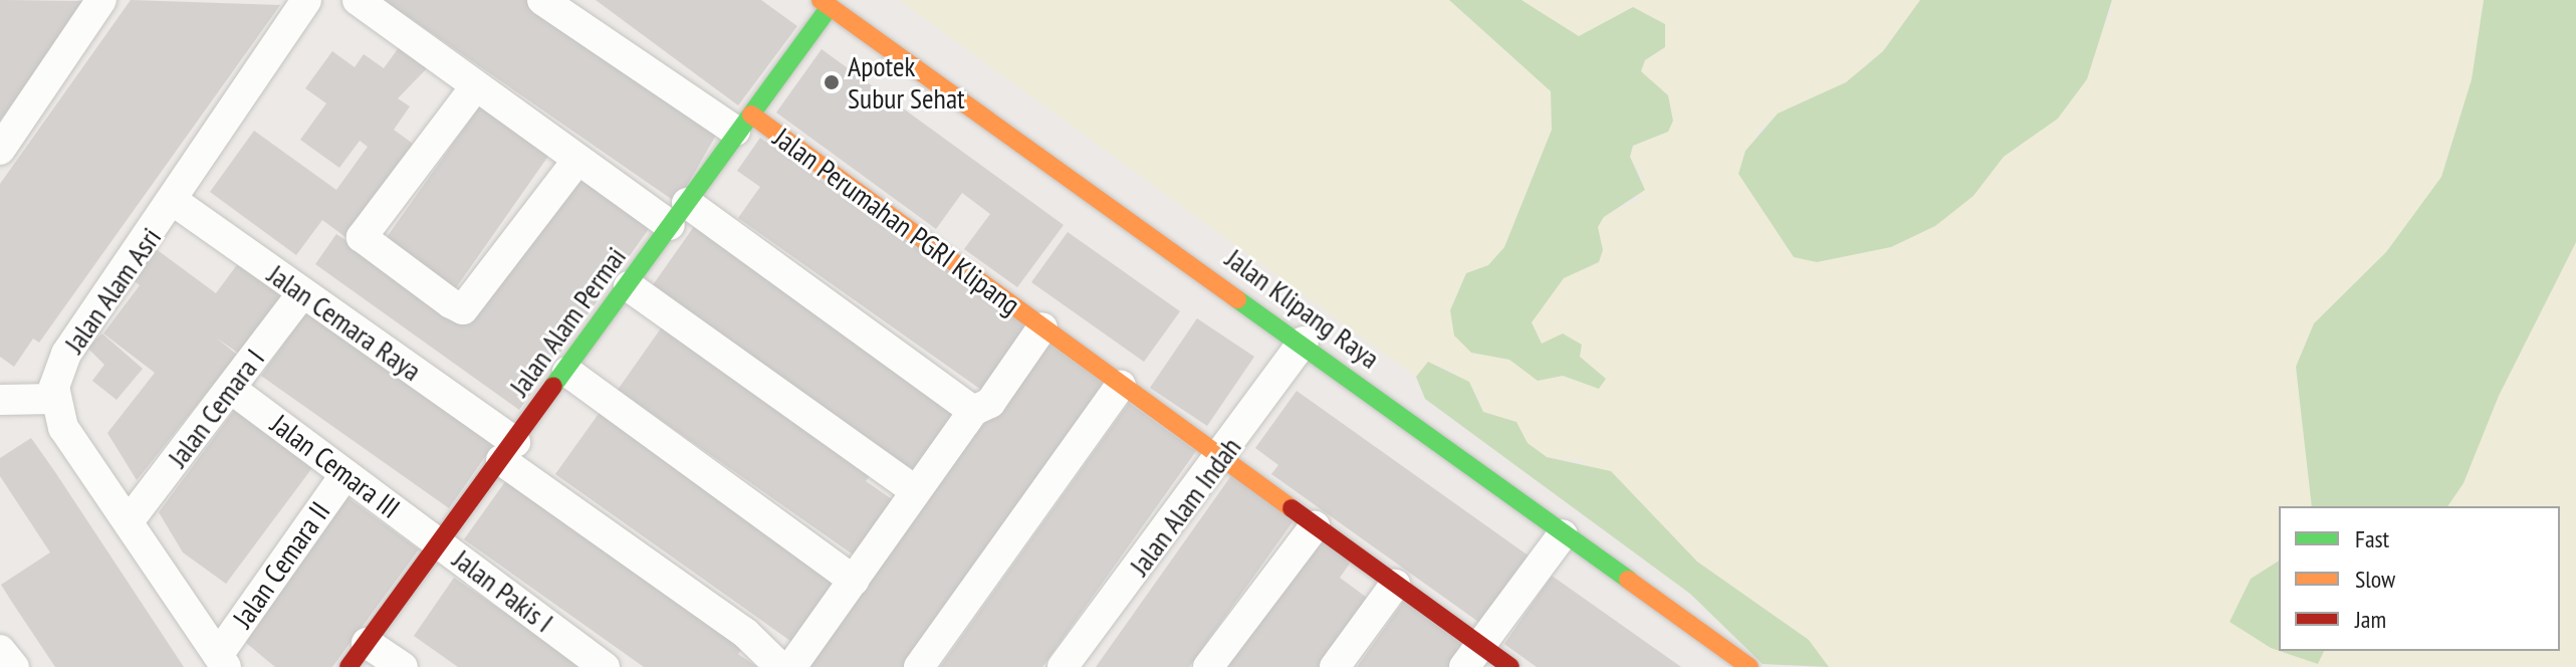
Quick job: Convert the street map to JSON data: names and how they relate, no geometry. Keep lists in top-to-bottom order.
{
  "streets": {
    "street": [
      "Jalan Perumahan PGRI Klipang",
      "Jalan Alam Asri",
      "Jalan Klipang Raya",
      "Jalan Alam Permai",
      "Jalan Cemara Raya",
      "Jalan Cemara I",
      "Jalan Cemara III",
      "Jalan Alam Indah",
      "Jalan Cemara II",
      "Jalan Pakis I"
    ]
  },
  "crossings": [
    ["Jalan Perumahan PGRI Klipang", "Jalan Alam Permai"],
    ["Jalan Perumahan PGRI Klipang", "Jalan Alam Indah"],
    ["Jalan Alam Asri", "Jalan Cemara Raya"],
    ["Jalan Klipang Raya", "Jalan Alam Permai"],
    ["Jalan Klipang Raya", "Jalan Alam Indah"],
    ["Jalan Alam Permai", "Jalan Cemara Raya"],
    ["Jalan Alam Permai", "Jalan Cemara III"],
    ["Jalan Alam Permai", "Jalan Pakis I"],
    ["Jalan Cemara Raya", "Jalan Cemara I"],
    ["Jalan Cemara I", "Jalan Cemara III"],
    ["Jalan Cemara III", "Jalan Cemara II"],
    ["Jalan Cemara III", "Jalan Pakis I"]
  ],
  "places": ["Apotek Subur Sehat"],
  "legend": ["Fast", "Slow", "Jam"]
}
